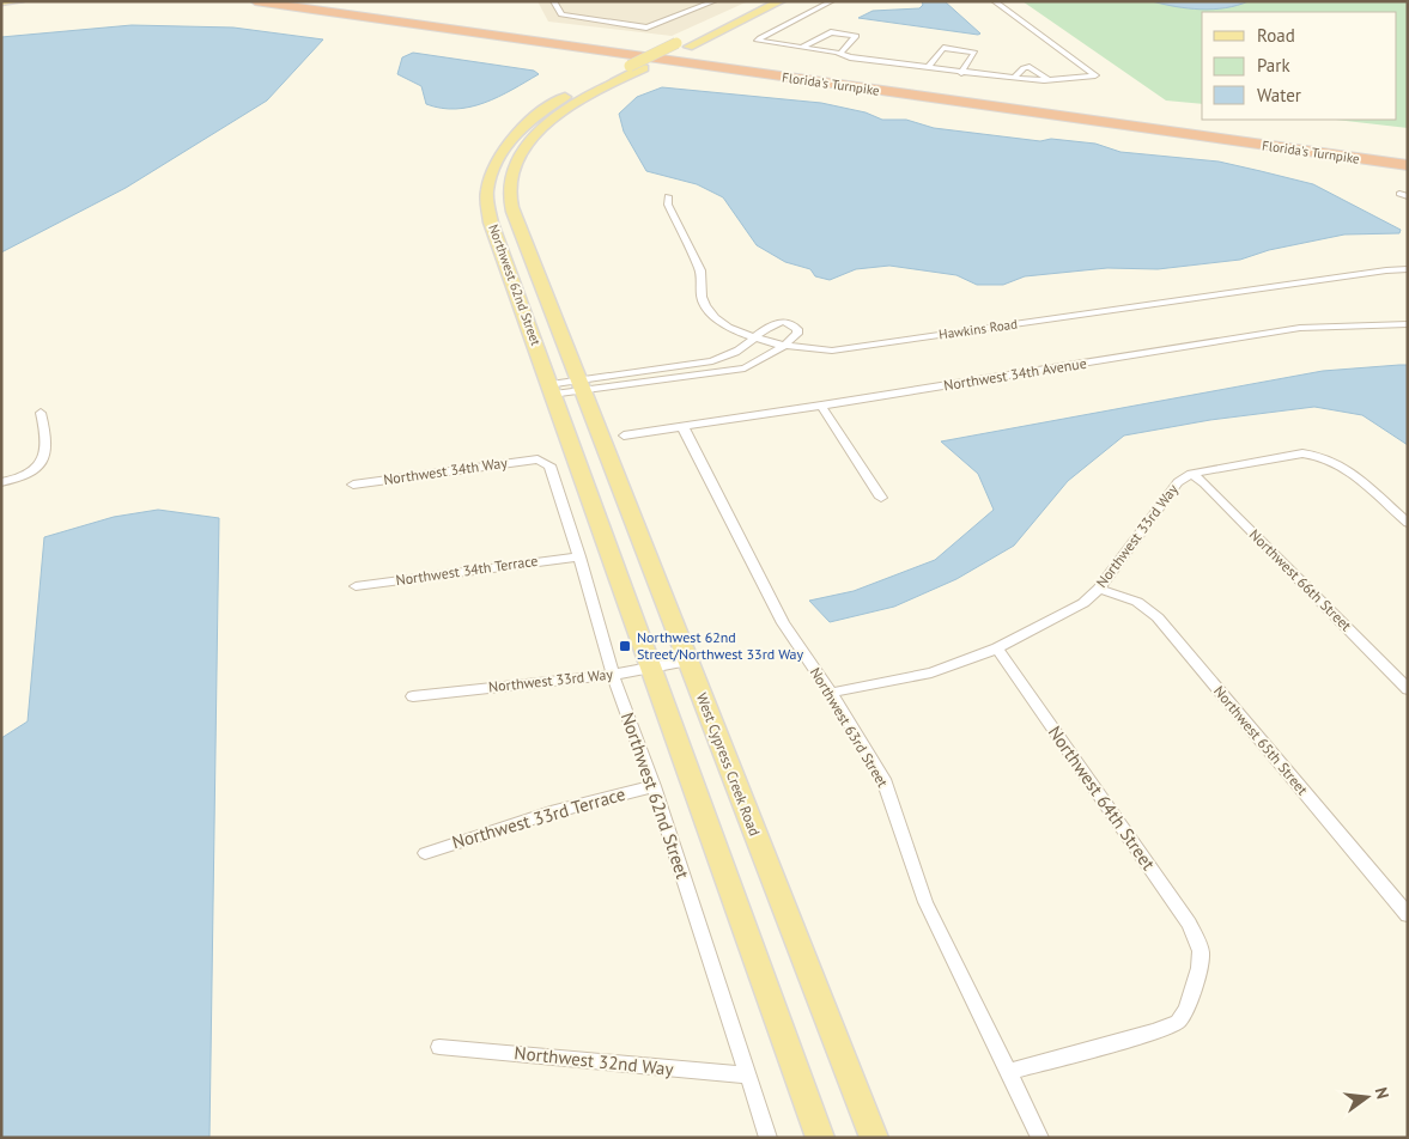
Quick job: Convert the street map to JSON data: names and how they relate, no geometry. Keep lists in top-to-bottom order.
{
  "streets": {
    "highway": ["Florida's Turnpike"],
    "main road": ["Northwest 62nd Street", "West Cypress Creek Road"],
    "street": [
      "Hawkins Road",
      "Northwest 34th Avenue",
      "Northwest 34th Way",
      "Northwest 33rd Way",
      "Northwest 34th Terrace",
      "Northwest 66th Street",
      "Northwest 63rd Street",
      "Northwest 65th Street",
      "Northwest 64th Street",
      "Northwest 33rd Terrace",
      "Northwest 32nd Way"
    ]
  },
  "crossings": [
    ["Northwest 62nd Street", "Northwest 34th Way"],
    ["Northwest 62nd Street", "Northwest 33rd Way"],
    ["Northwest 62nd Street", "Northwest 34th Terrace"],
    ["Northwest 62nd Street", "West Cypress Creek Road"],
    ["Northwest 62nd Street", "Northwest 33rd Terrace"],
    ["Northwest 62nd Street", "Northwest 32nd Way"],
    ["Northwest 34th Avenue", "Northwest 63rd Street"],
    ["Northwest 33rd Way", "Northwest 66th Street"],
    ["Northwest 33rd Way", "Northwest 63rd Street"],
    ["Northwest 33rd Way", "Northwest 65th Street"],
    ["Northwest 33rd Way", "West Cypress Creek Road"],
    ["Northwest 33rd Way", "Northwest 64th Street"],
    ["Northwest 63rd Street", "Northwest 64th Street"]
  ],
  "places": {
    "transit": ["Northwest 62nd Street/Northwest 33rd Way"]
  },
  "legend": ["Road", "Park", "Water"],
  "north": "right"
}
